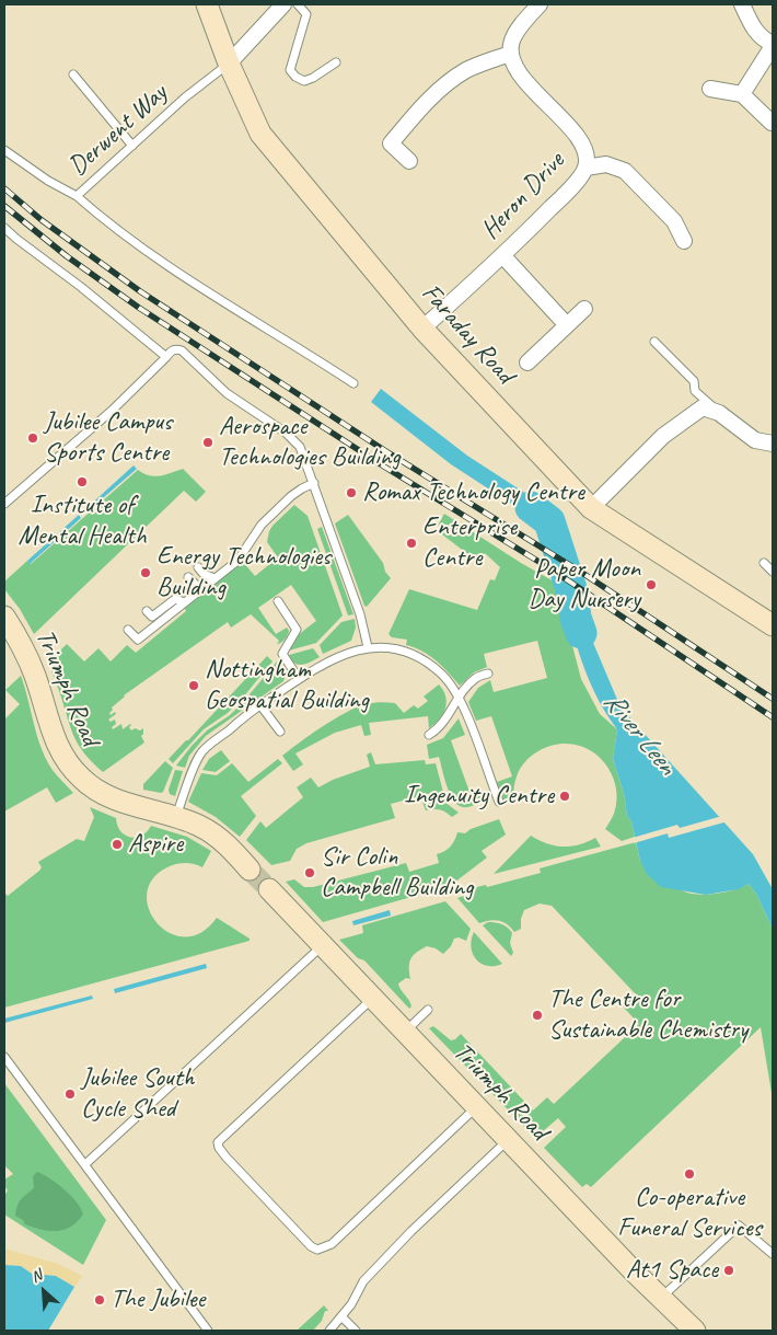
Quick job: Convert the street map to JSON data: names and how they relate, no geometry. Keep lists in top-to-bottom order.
{
  "streets": {
    "street": ["Heron Drive", "Faraday Road", "Triumph Road"],
    "lane": ["Derwent Way"]
  },
  "crossings": [
    ["Derwent Way", "Faraday Road"],
    ["Heron Drive", "Faraday Road"]
  ],
  "water": ["River Leen"],
  "places": [
    "Jubilee Campus Sports Centre",
    "Aerospace Technologies Building",
    "Institute of Mental Health",
    "Romax Technology Centre",
    "Enterprise Centre",
    "Energy Technologies Building",
    "Paper Moon Day Nursery",
    "Nottingham Geospatial Building",
    "Ingenuity Centre",
    "Aspire",
    "Sir Colin Campbell Building",
    "The Centre for Sustainable Chemistry",
    "Jubilee South Cycle Shed",
    "Co-operative Funeral Services",
    "At1 Space",
    "The Jubilee"
  ],
  "north": "top left"
}
